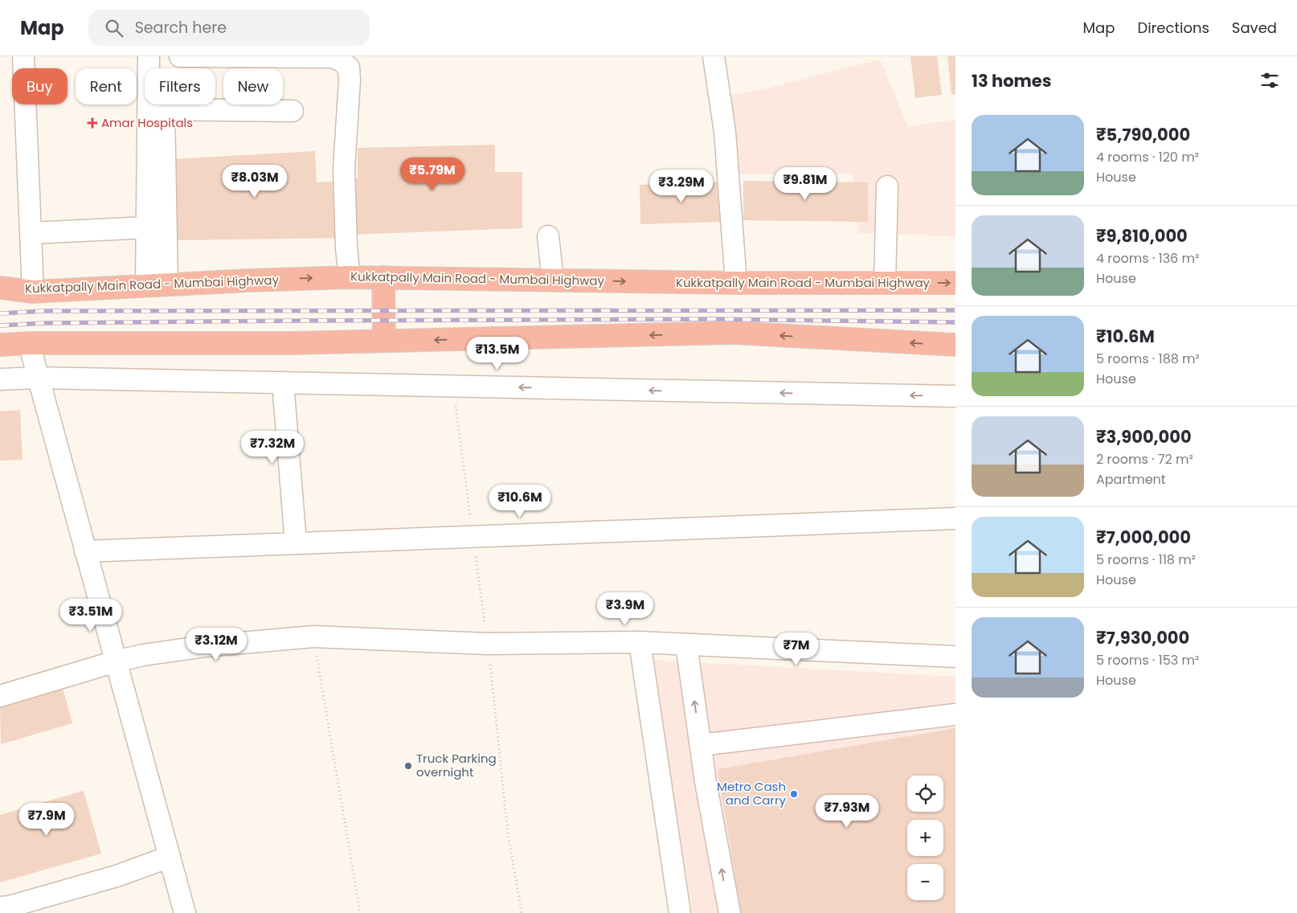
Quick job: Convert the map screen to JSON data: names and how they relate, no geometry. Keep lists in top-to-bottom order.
{
  "streets": {
    "highway": ["Kukkatpally Main Road - Mumbai Highway"]
  },
  "places": {
    "health": ["Amar Hospitals"],
    "other": ["Truck Parking overnight", "Metro Cash and Carry"]
  },
  "page": {
    "header": "Map",
    "search": "Search here",
    "nav": ["Map", "Directions", "Saved"],
    "heading": "13 homes",
    "chip": [
      "Buy",
      "Rent",
      "Filters",
      "New"
    ],
    "list": [
      {
        "name": "₹5,790,000",
        "note": "4 rooms · 120 m² · House"
      },
      {
        "name": "₹9,810,000",
        "note": "4 rooms · 136 m² · House"
      },
      {
        "name": "₹10.6M",
        "note": "5 rooms · 188 m² · House"
      },
      {
        "name": "₹3,900,000",
        "note": "2 rooms · 72 m² · Apartment"
      },
      {
        "name": "₹7,000,000",
        "note": "5 rooms · 118 m² · House"
      },
      {
        "name": "₹7,930,000",
        "note": "5 rooms · 153 m² · House"
      }
    ],
    "price": [
      "₹5.79M",
      "₹8.03M",
      "₹9.81M",
      "₹3.29M",
      "₹13.5M",
      "₹7.32M",
      "₹10.6M",
      "₹3.9M",
      "₹3.51M",
      "₹3.12M",
      "₹7M",
      "₹7.93M",
      "₹7.9M"
    ],
    "map_buttons": ["+", "−"]
  }
}
